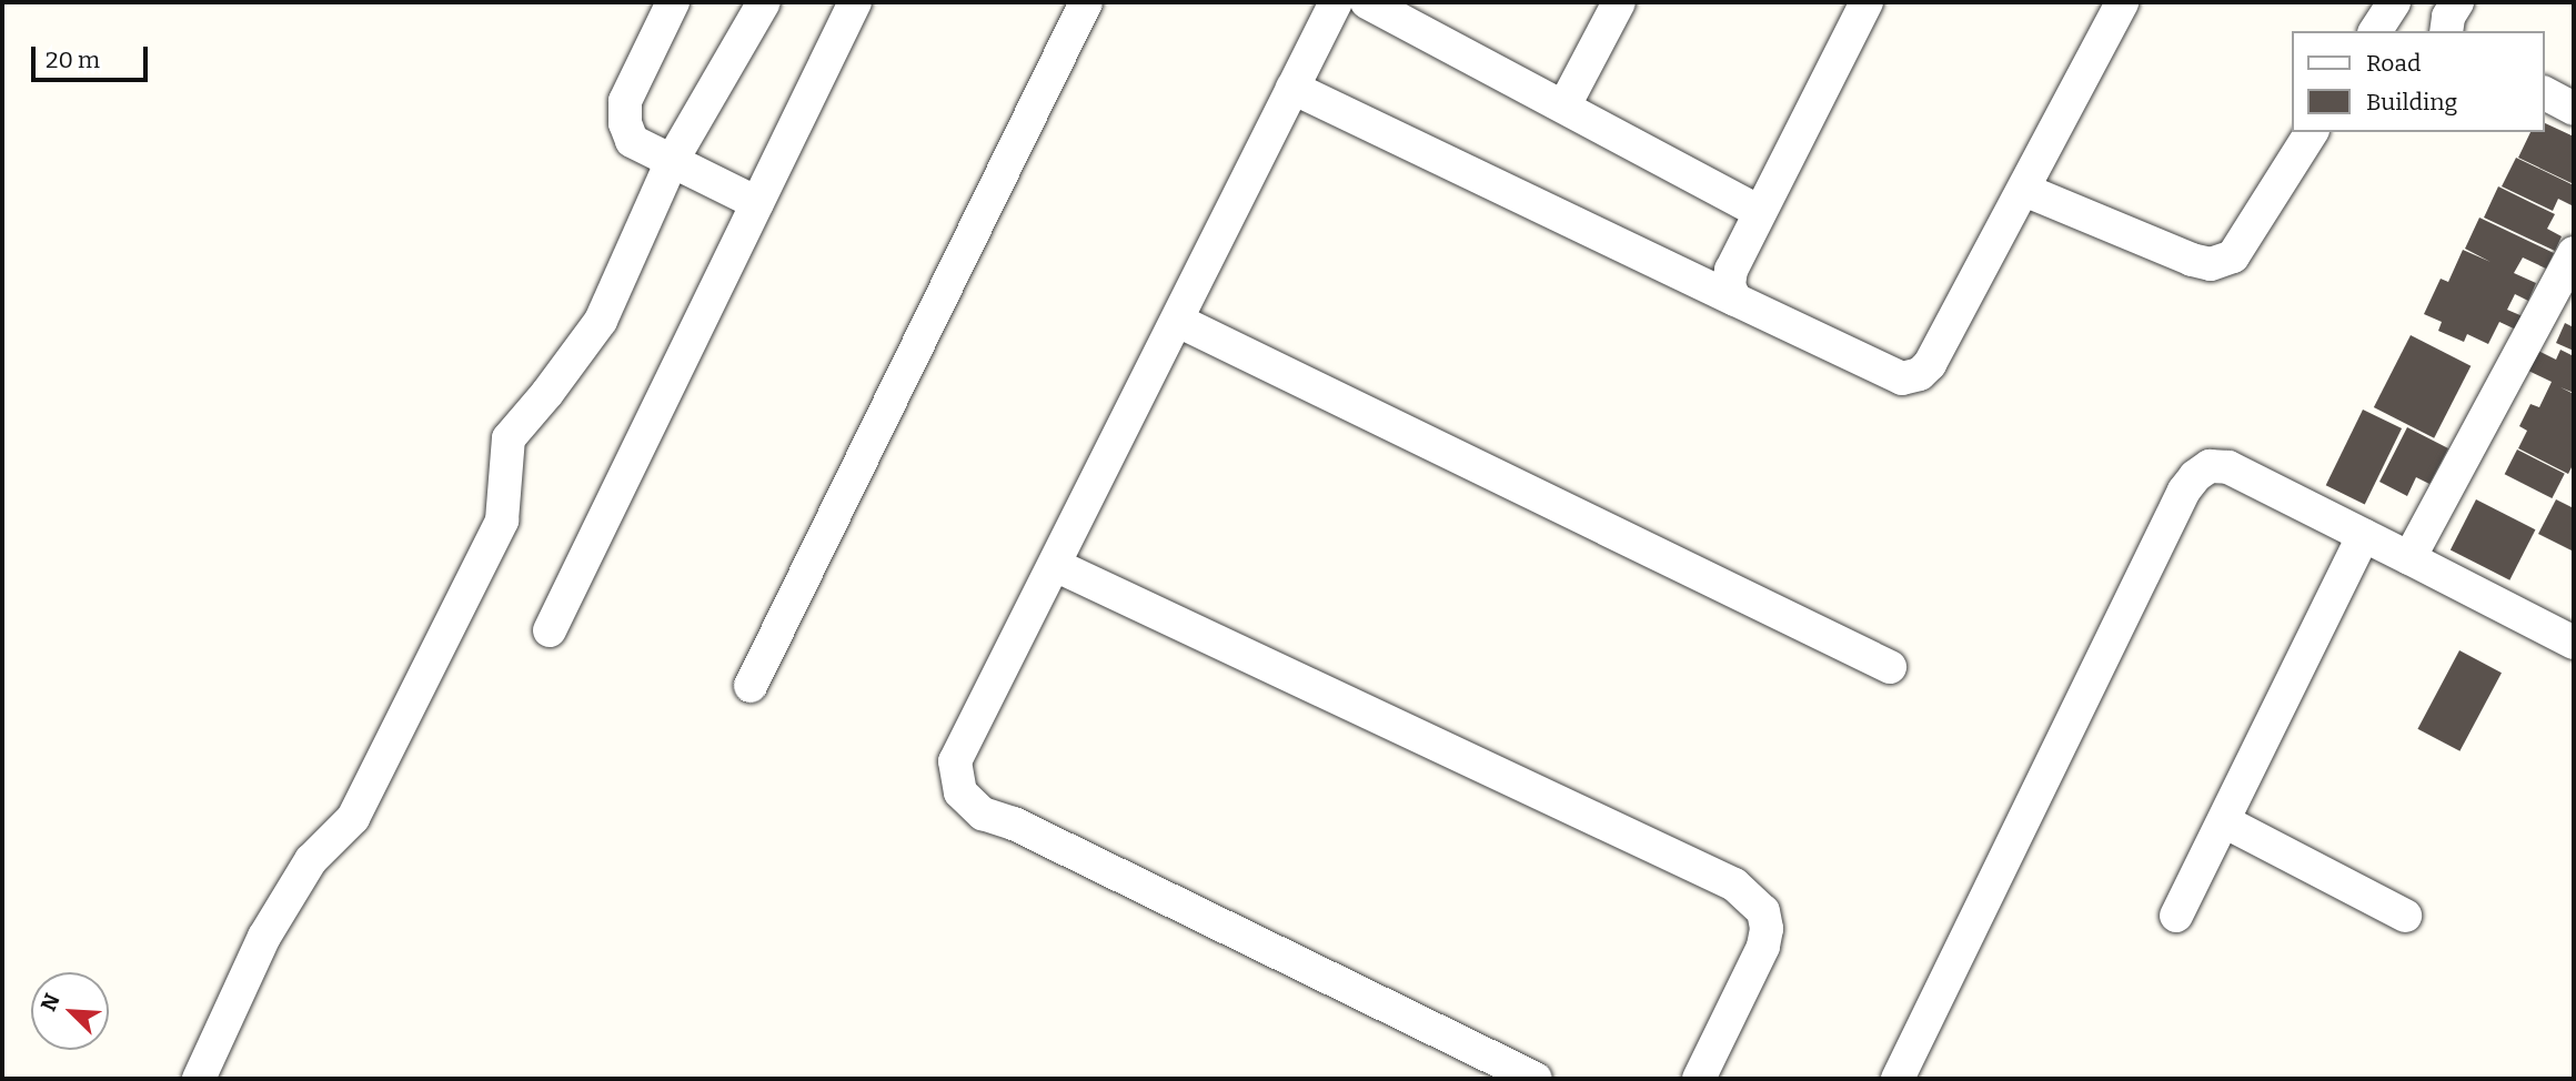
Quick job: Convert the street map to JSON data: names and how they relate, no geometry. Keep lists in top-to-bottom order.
{
  "legend": ["Road", "Building"],
  "scale_bar": "20 m",
  "north": "top left"
}
